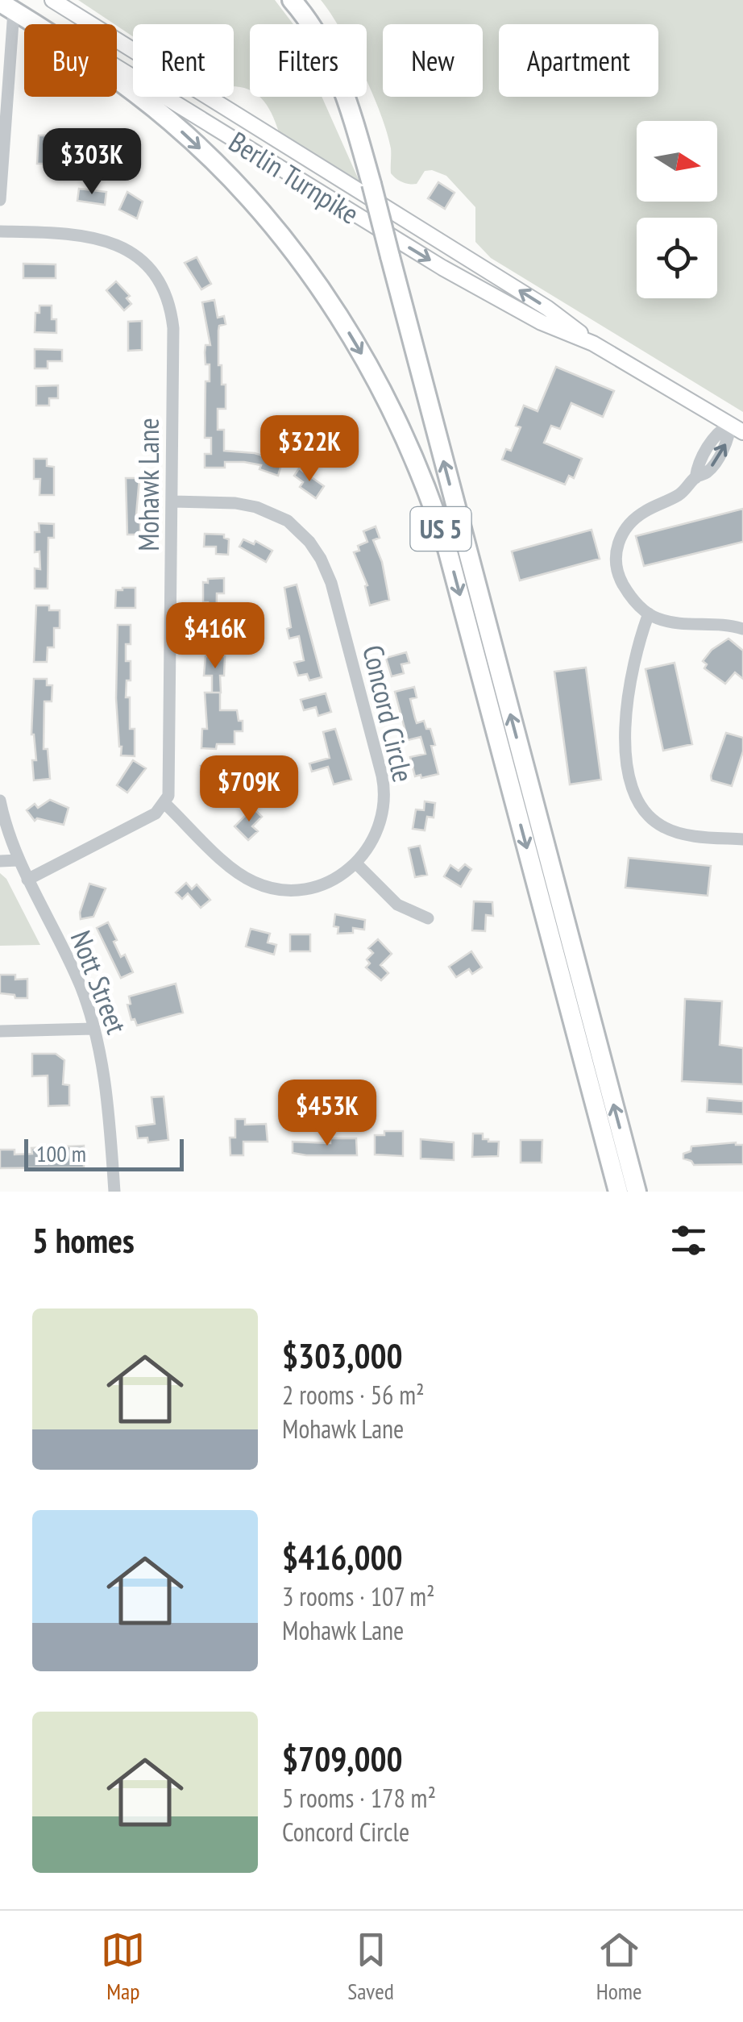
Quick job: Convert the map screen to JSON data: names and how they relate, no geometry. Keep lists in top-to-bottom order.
{
  "streets": {
    "highway": ["US 5"],
    "main road": ["Berlin Turnpike"],
    "street": ["Mohawk Lane", "Concord Circle", "Nott Street"]
  },
  "crossings": [
    ["Berlin Turnpike", "US 5"],
    ["Mohawk Lane", "Concord Circle"]
  ],
  "scale_bar": "100 m",
  "north": "right",
  "page": {
    "chip": [
      "Buy",
      "Rent",
      "Filters",
      "New",
      "Apartment"
    ],
    "price": [
      "$303K",
      "$322K",
      "$416K",
      "$709K",
      "$453K"
    ],
    "scale": "100 m",
    "heading": "5 homes",
    "list": [
      {
        "name": "$303,000",
        "note": "2 rooms · 56 m² · Mohawk Lane"
      },
      {
        "name": "$416,000",
        "note": "3 rooms · 107 m² · Mohawk Lane"
      },
      {
        "name": "$709,000",
        "note": "5 rooms · 178 m² · Concord Circle"
      }
    ],
    "tabs": ["Map", "Saved", "Home"]
  }
}
